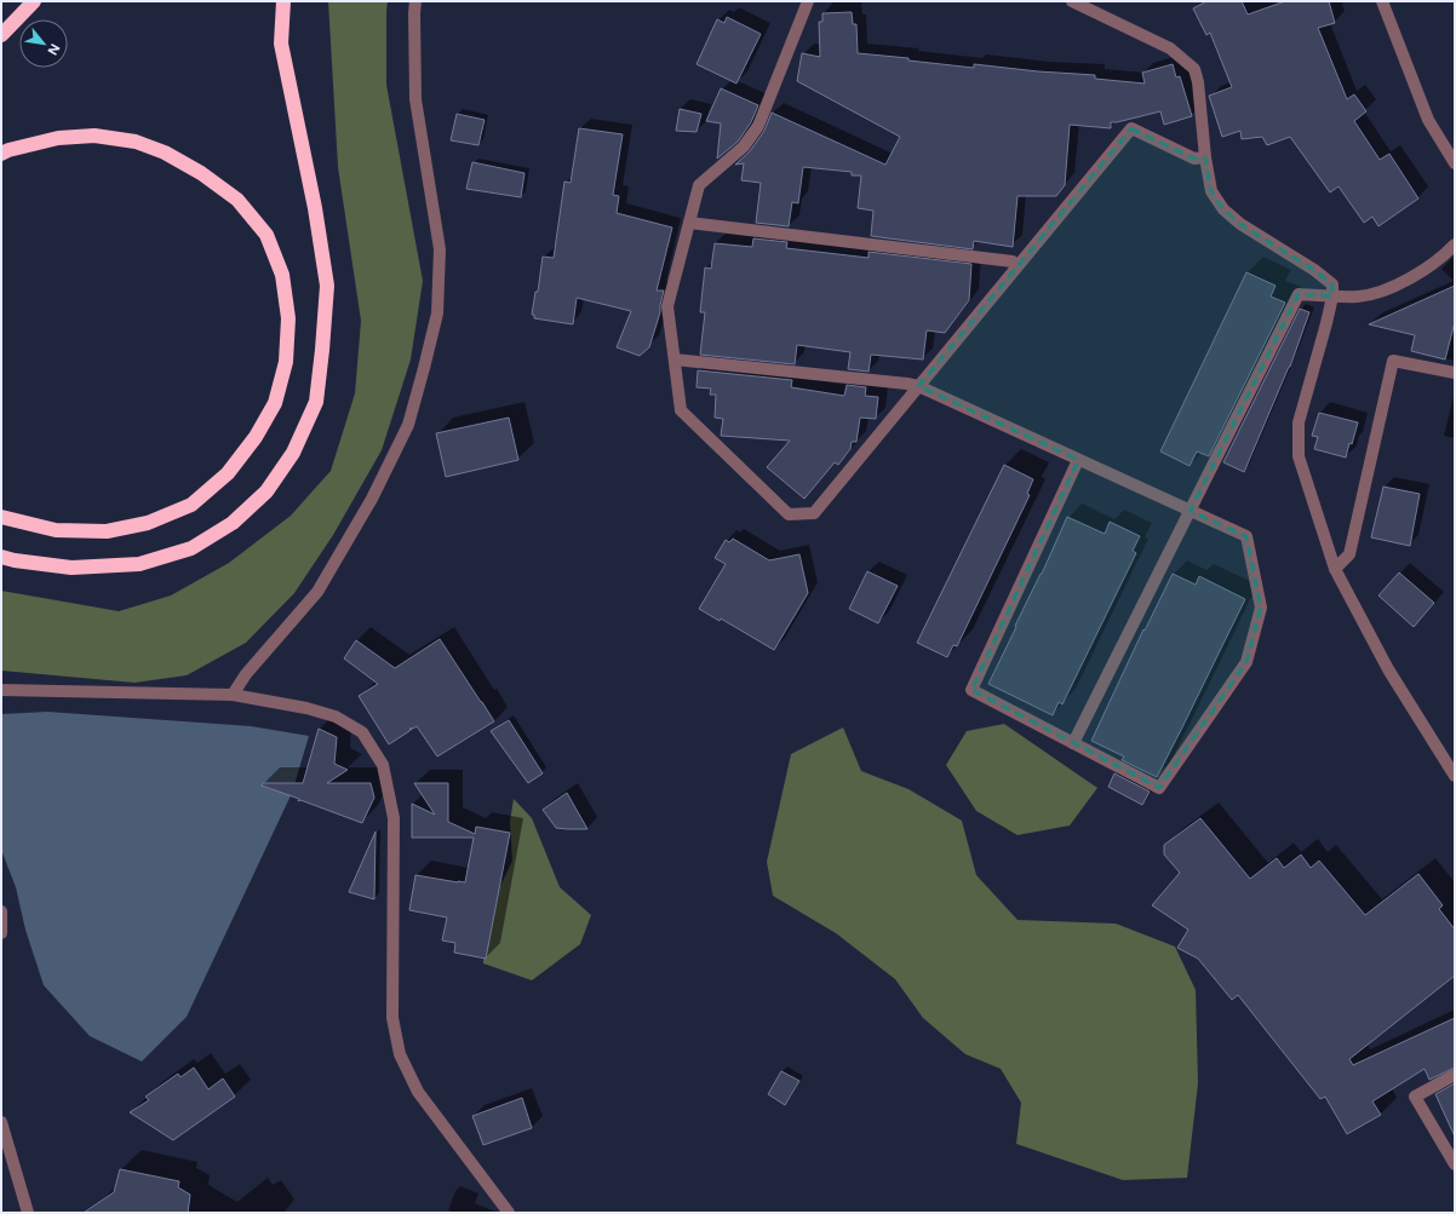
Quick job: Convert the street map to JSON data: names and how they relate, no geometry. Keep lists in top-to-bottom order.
{
  "north": "bottom right"
}
